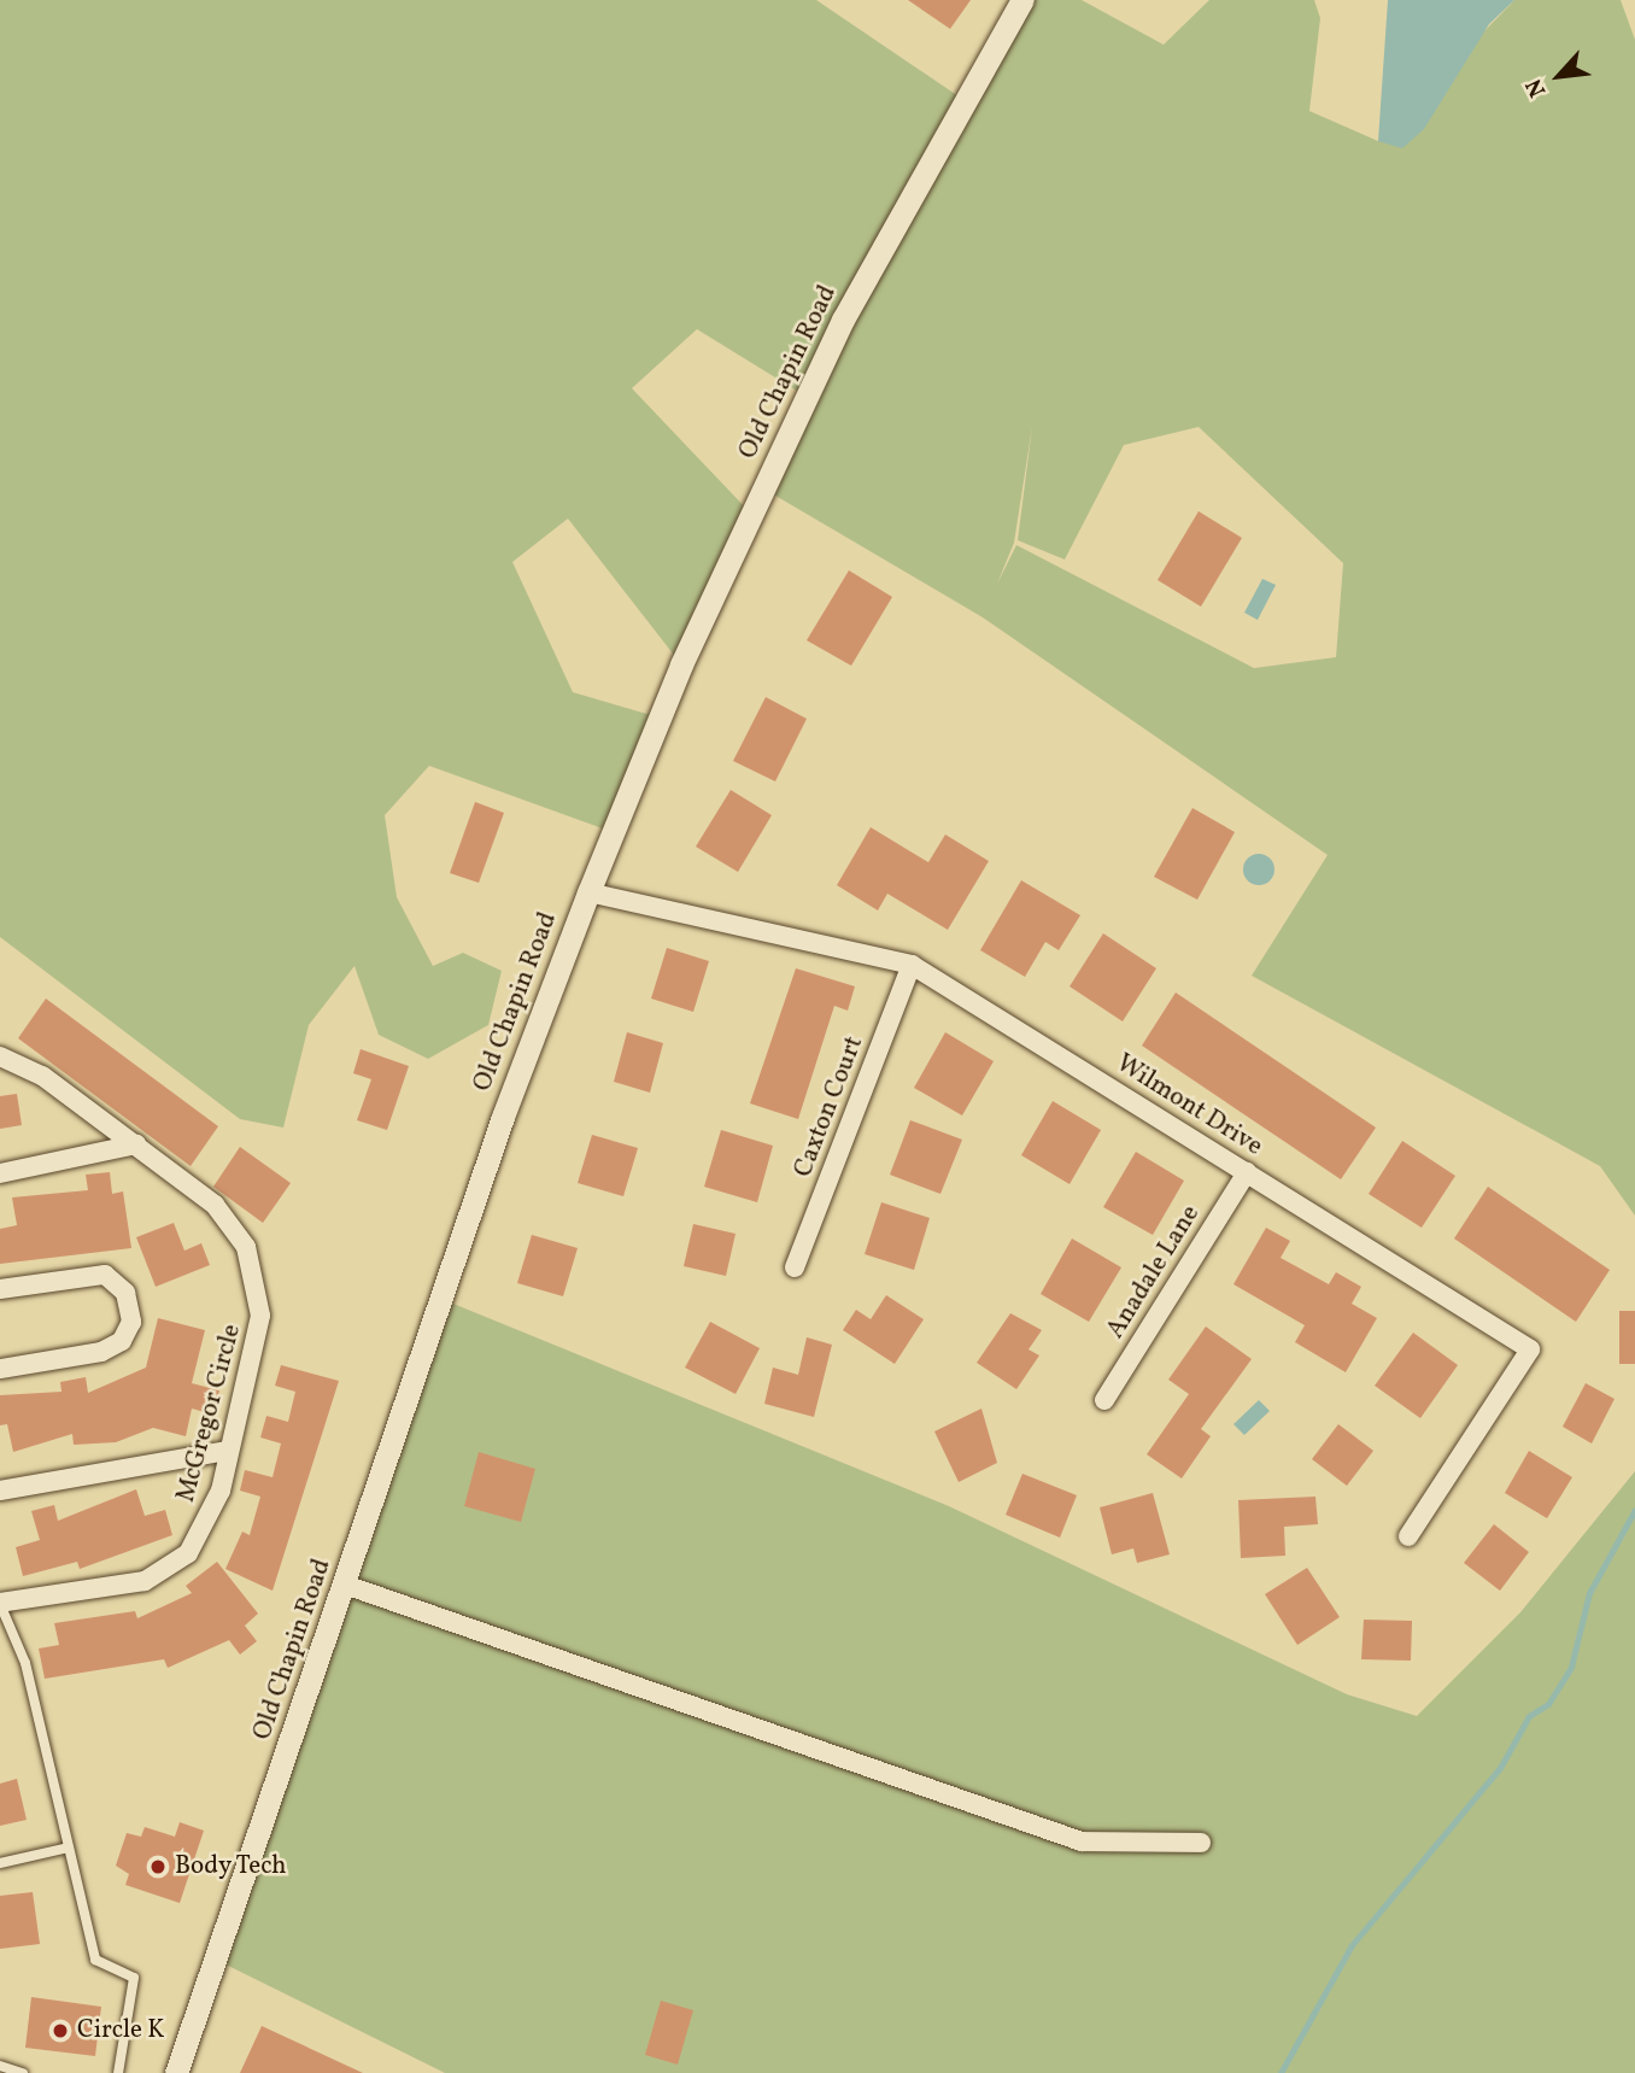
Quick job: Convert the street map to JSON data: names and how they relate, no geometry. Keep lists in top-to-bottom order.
{
  "streets": {
    "street": [
      "Old Chapin Road",
      "Wilmont Drive",
      "Caxton Court",
      "Anadale Lane",
      "McGregor Circle"
    ]
  },
  "crossings": [
    ["Old Chapin Road", "Wilmont Drive"],
    ["Wilmont Drive", "Caxton Court"],
    ["Wilmont Drive", "Anadale Lane"]
  ],
  "places": ["Body Tech", "Circle K"],
  "north": "bottom left"
}
